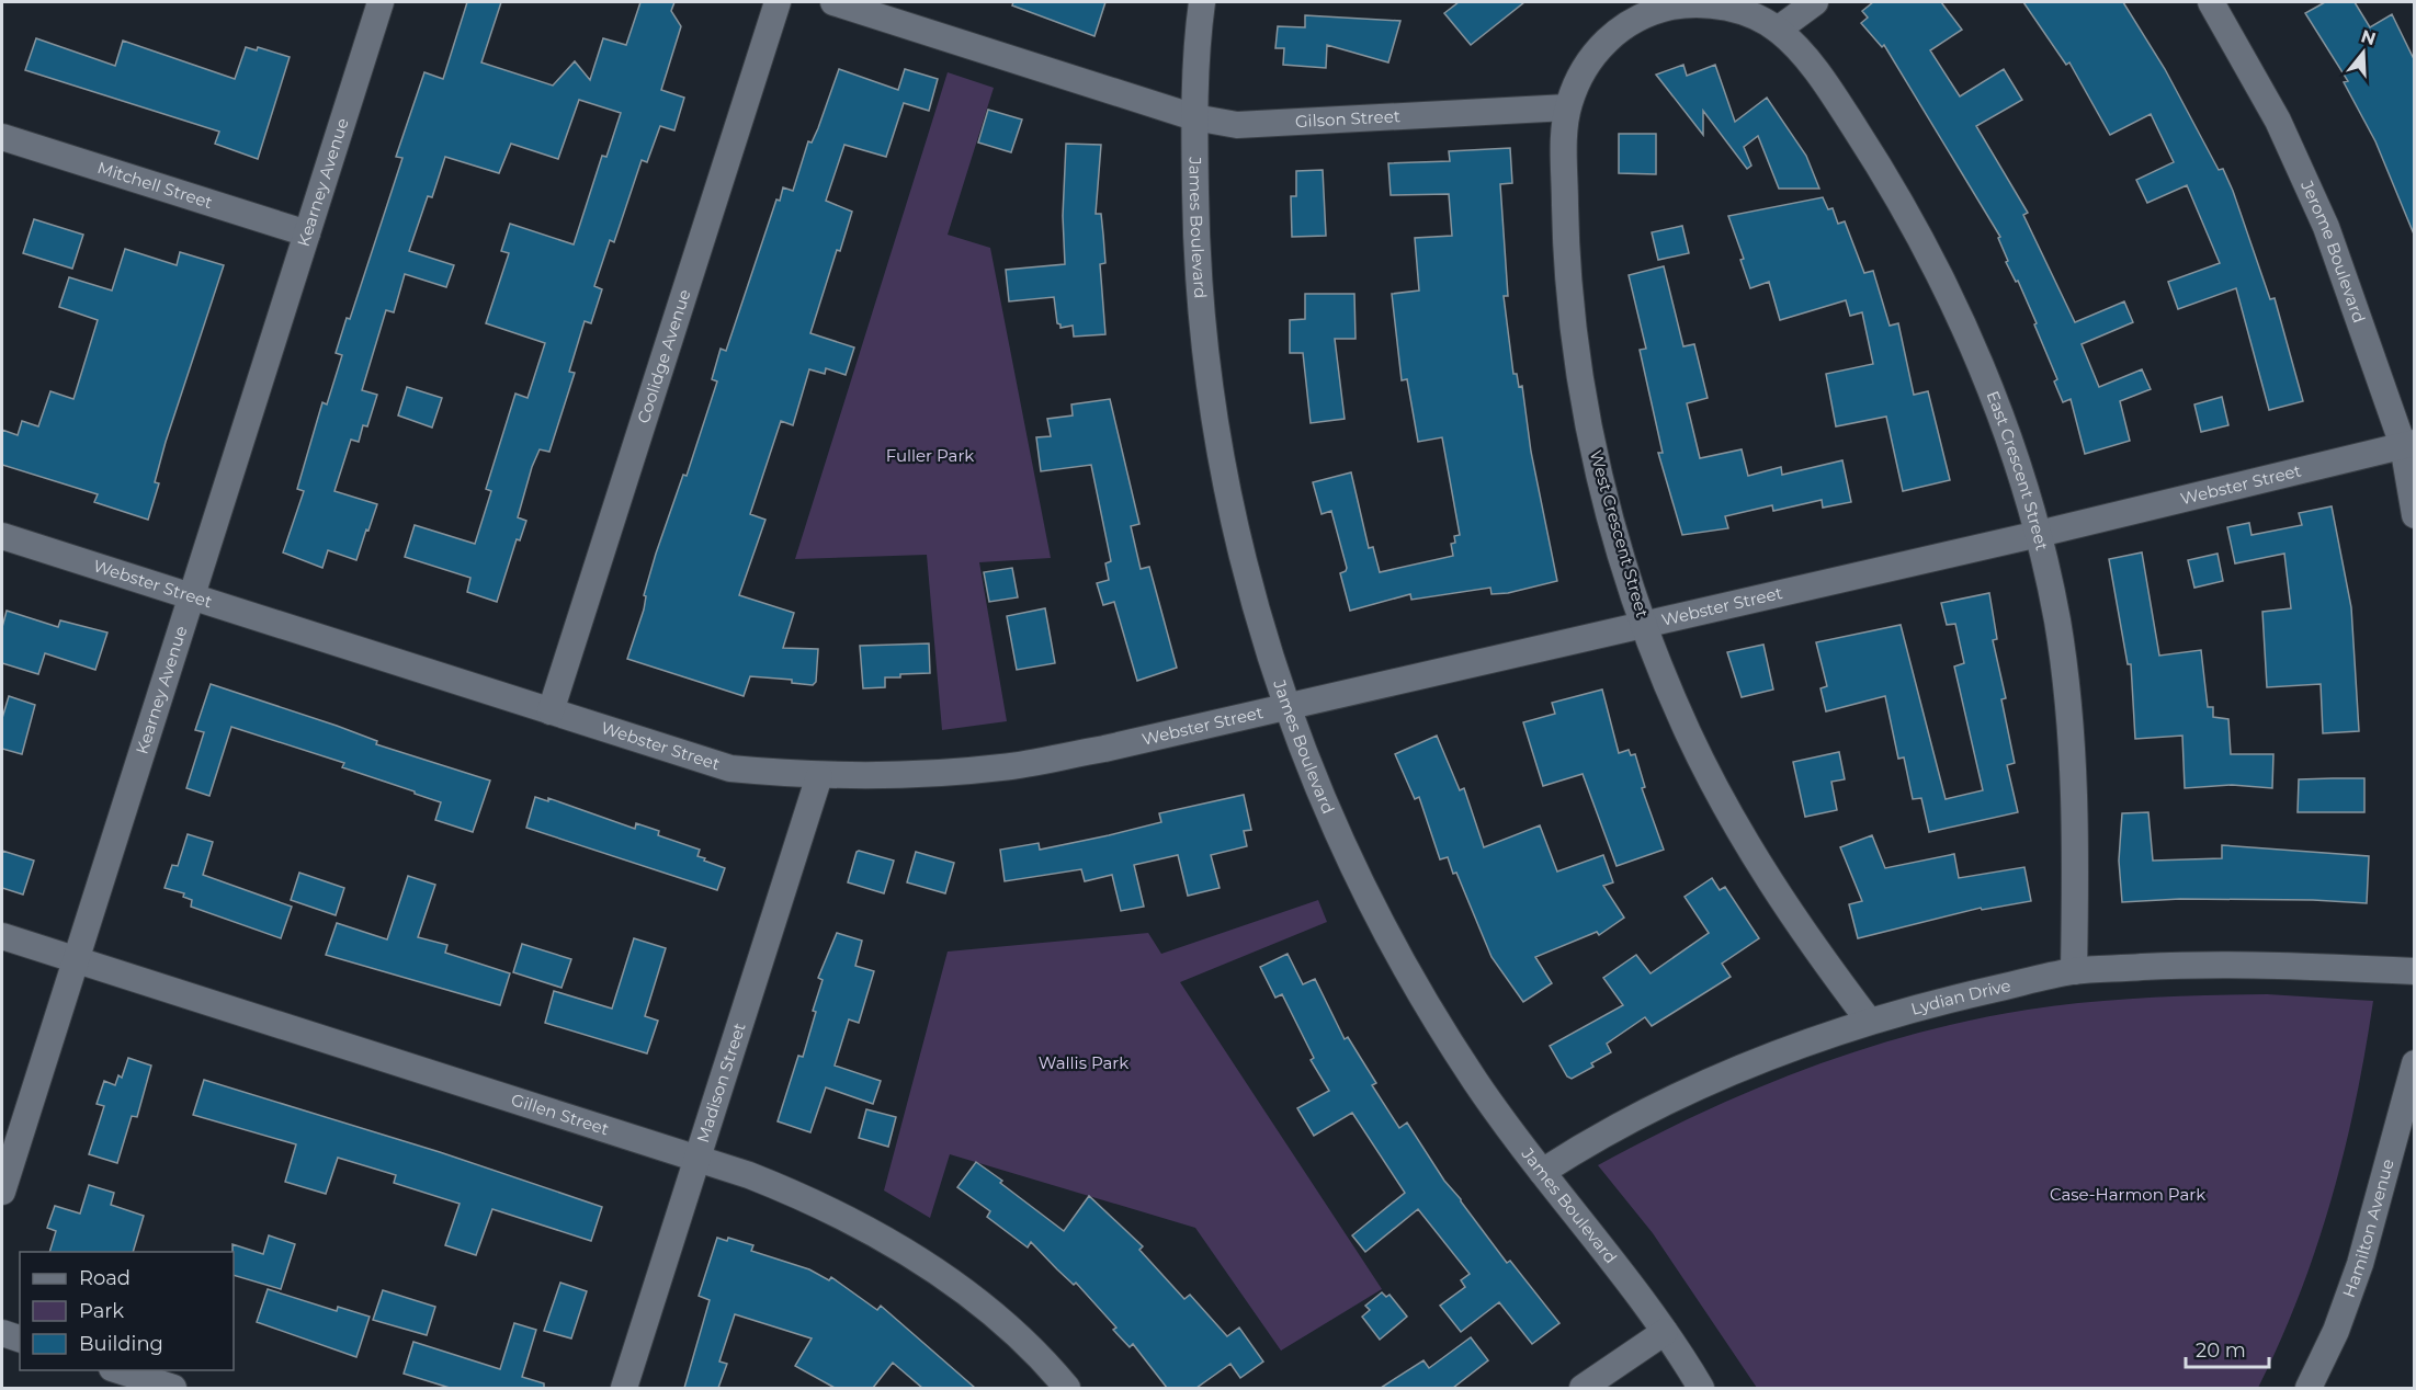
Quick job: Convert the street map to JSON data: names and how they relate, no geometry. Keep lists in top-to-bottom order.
{
  "streets": {
    "street": [
      "Gilson Street",
      "Kearney Avenue",
      "Mitchell Street",
      "James Boulevard",
      "Jerome Boulevard",
      "Coolidge Avenue",
      "East Crescent Street",
      "Webster Street",
      "West Crescent Street",
      "Lydian Drive",
      "Madison Street",
      "Gillen Street",
      "Hamilton Avenue"
    ]
  },
  "crossings": [
    ["Gilson Street", "James Boulevard"],
    ["Gilson Street", "West Crescent Street"],
    ["Kearney Avenue", "Mitchell Street"],
    ["Kearney Avenue", "Webster Street"],
    ["Kearney Avenue", "Gillen Street"],
    ["James Boulevard", "Webster Street"],
    ["James Boulevard", "Lydian Drive"],
    ["Jerome Boulevard", "Webster Street"],
    ["Coolidge Avenue", "Webster Street"],
    ["East Crescent Street", "Webster Street"],
    ["East Crescent Street", "Lydian Drive"],
    ["Webster Street", "West Crescent Street"],
    ["Webster Street", "Madison Street"],
    ["West Crescent Street", "Lydian Drive"],
    ["Madison Street", "Gillen Street"]
  ],
  "parks": ["Fuller Park", "Wallis Park", "Case-Harmon Park"],
  "legend": ["Road", "Park", "Building"],
  "scale_bar": "20 m",
  "north": "top"
}
